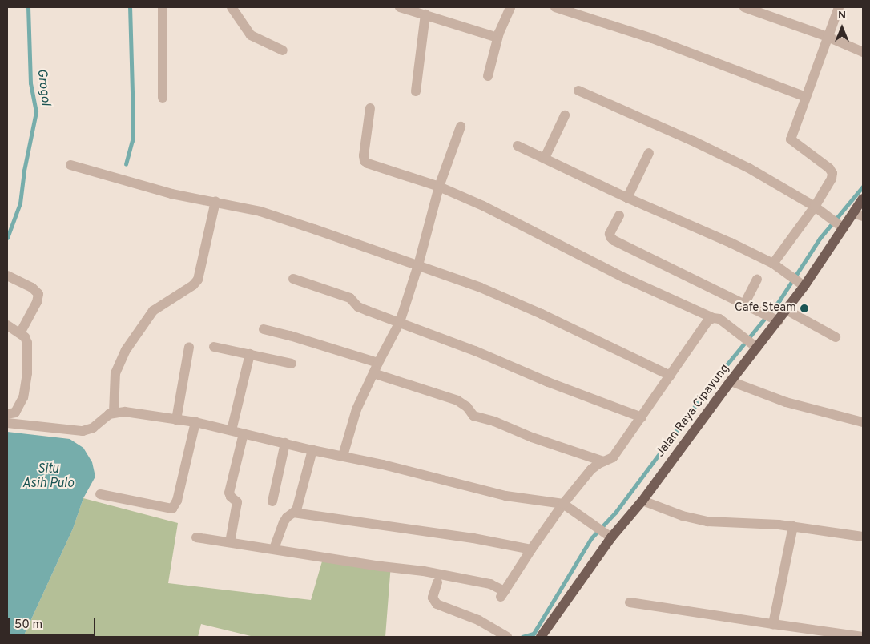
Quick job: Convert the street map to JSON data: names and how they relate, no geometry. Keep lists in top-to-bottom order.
{
  "streets": {
    "main road": ["Jalan Raya Cipayung"]
  },
  "water": ["Grogol", "Situ Asih Pulo"],
  "places": ["Cafe Steam"],
  "scale_bar": "50 m",
  "north": "top"
}
